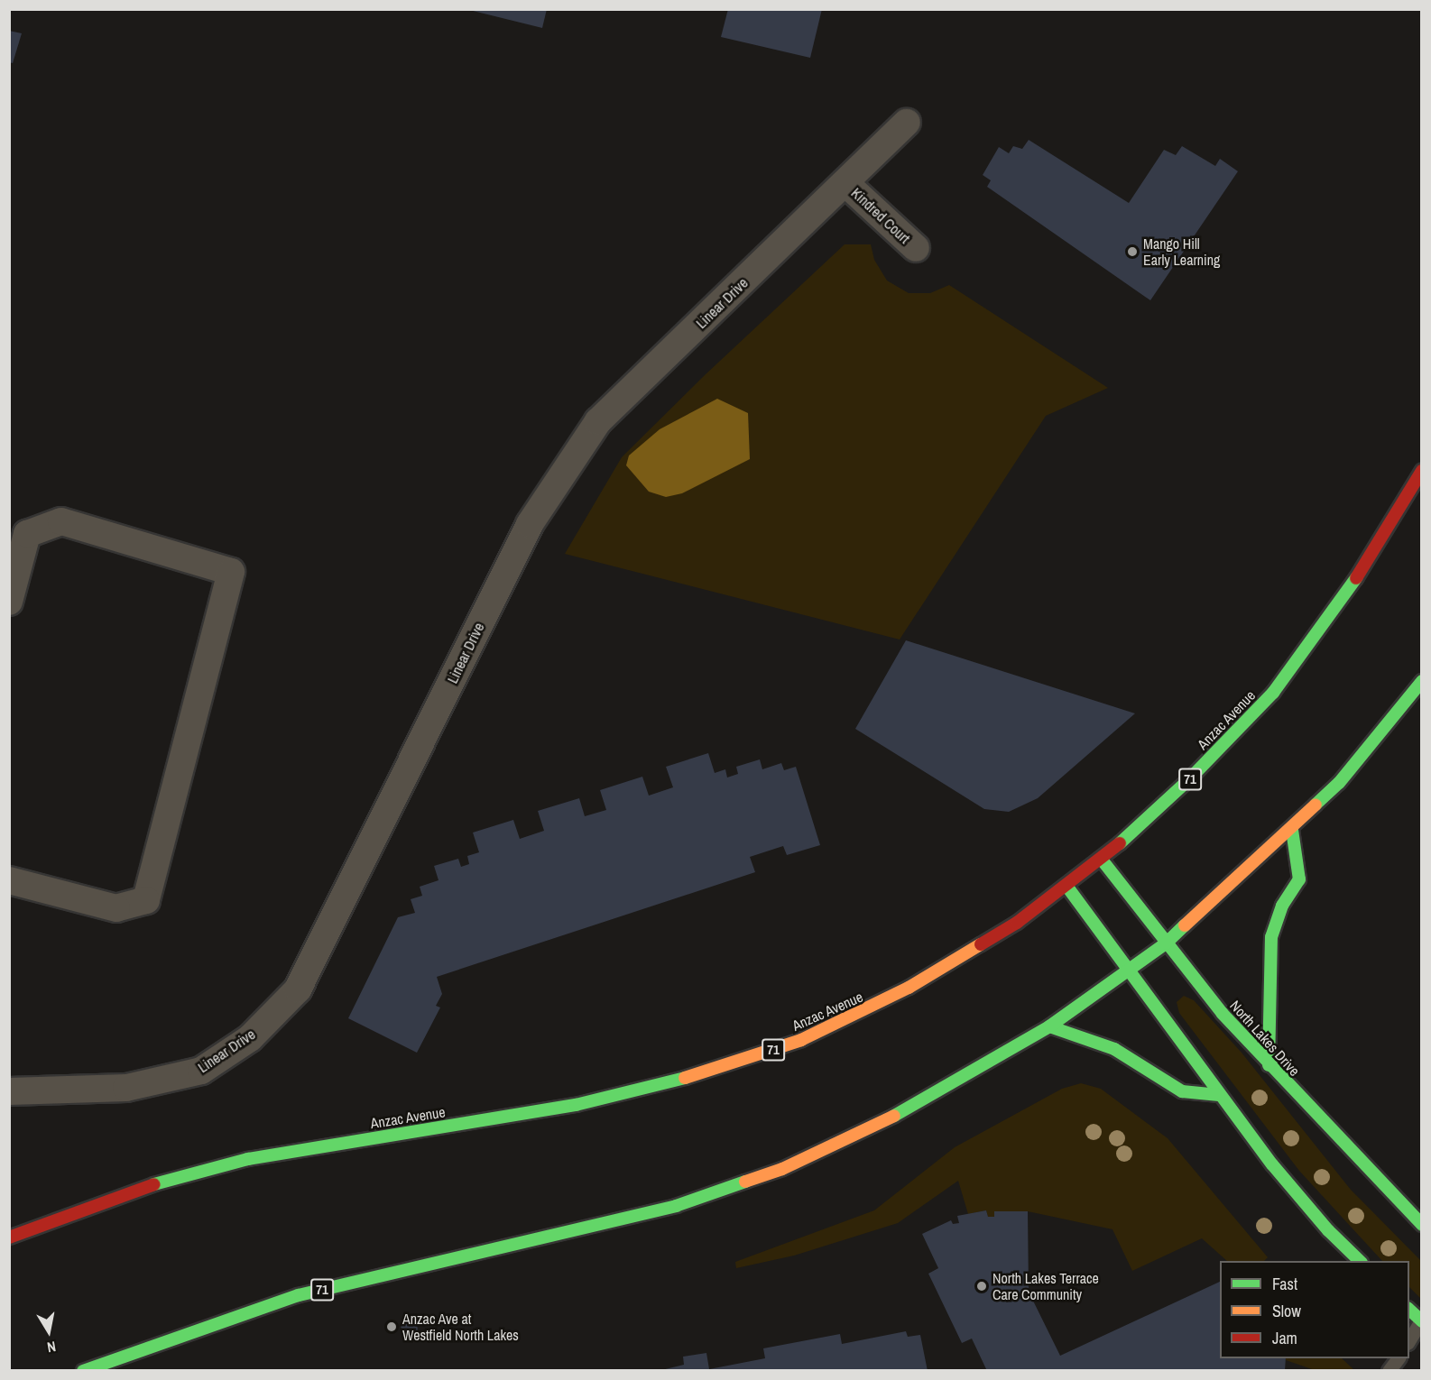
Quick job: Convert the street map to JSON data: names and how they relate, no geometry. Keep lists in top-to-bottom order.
{
  "streets": {
    "main road": ["Anzac Avenue", "71", "North Lakes Drive"],
    "street": ["Kindred Court", "Linear Drive"]
  },
  "crossings": [
    ["Kindred Court", "Linear Drive"],
    ["Anzac Avenue", "North Lakes Drive"],
    ["71", "North Lakes Drive"]
  ],
  "places": ["Mango Hill Early Learning", "North Lakes Terrace Care Community", "Anzac Ave at Westfield North Lakes"],
  "legend": ["Fast", "Slow", "Jam"],
  "north": "bottom"
}
